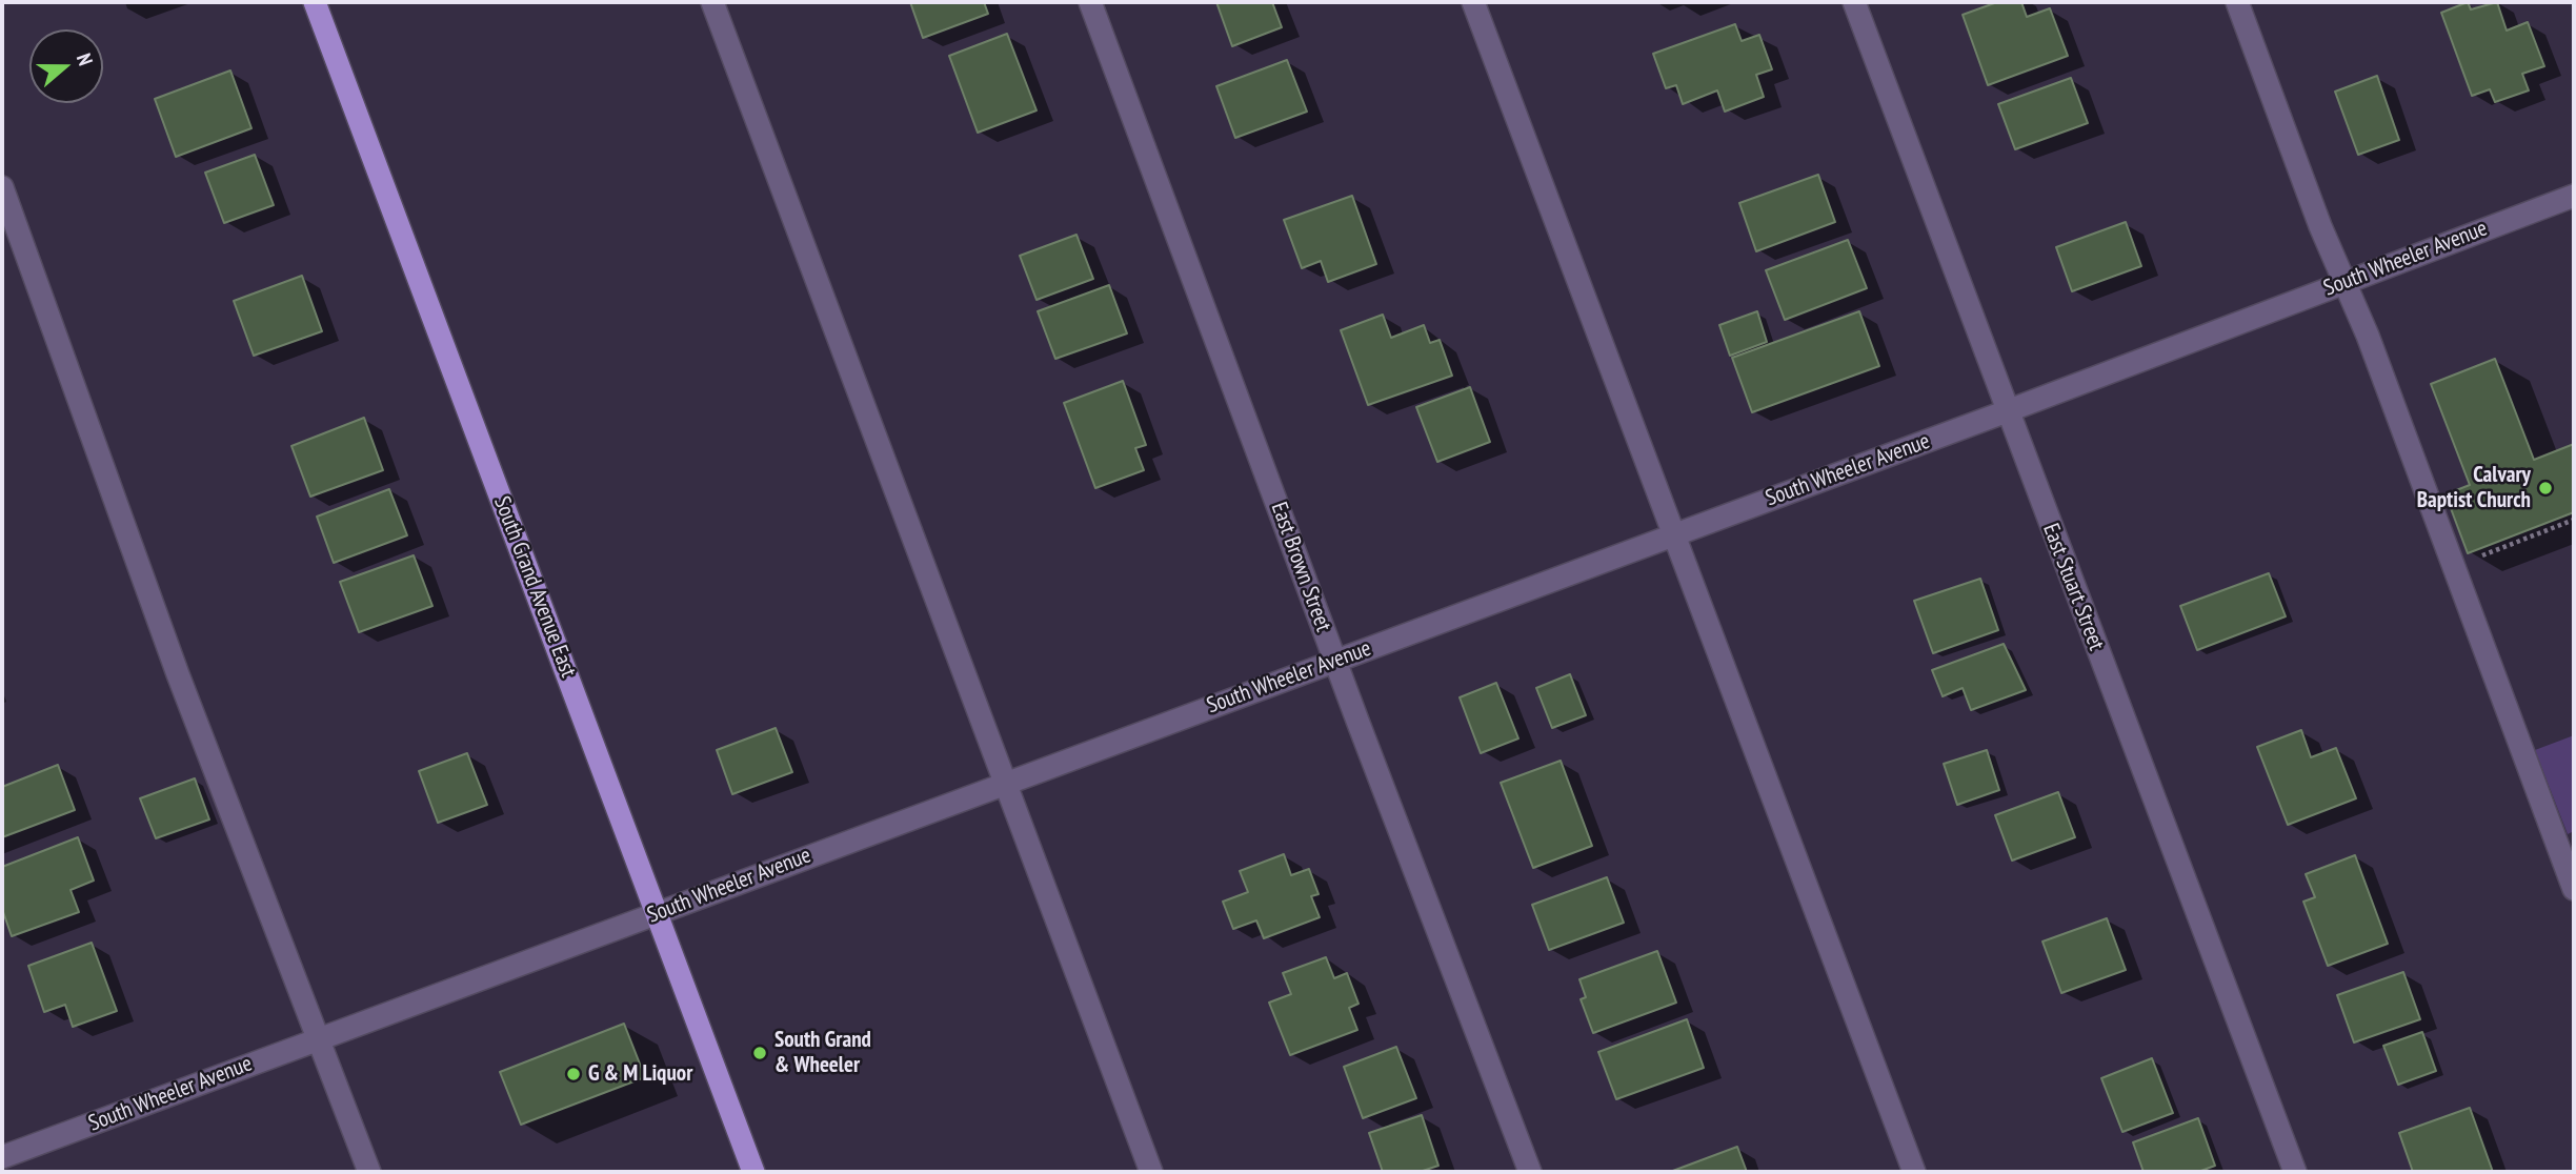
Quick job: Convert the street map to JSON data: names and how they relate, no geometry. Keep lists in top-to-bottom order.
{
  "streets": {
    "main road": ["South Grand Avenue East"],
    "street": ["South Wheeler Avenue", "East Brown Street", "East Stuart Street"]
  },
  "crossings": [
    ["South Wheeler Avenue", "East Brown Street"],
    ["South Wheeler Avenue", "South Grand Avenue East"],
    ["South Wheeler Avenue", "East Stuart Street"]
  ],
  "places": ["Calvary Baptist Church", "South Grand & Wheeler", "G & M Liquor"],
  "north": "right"
}
